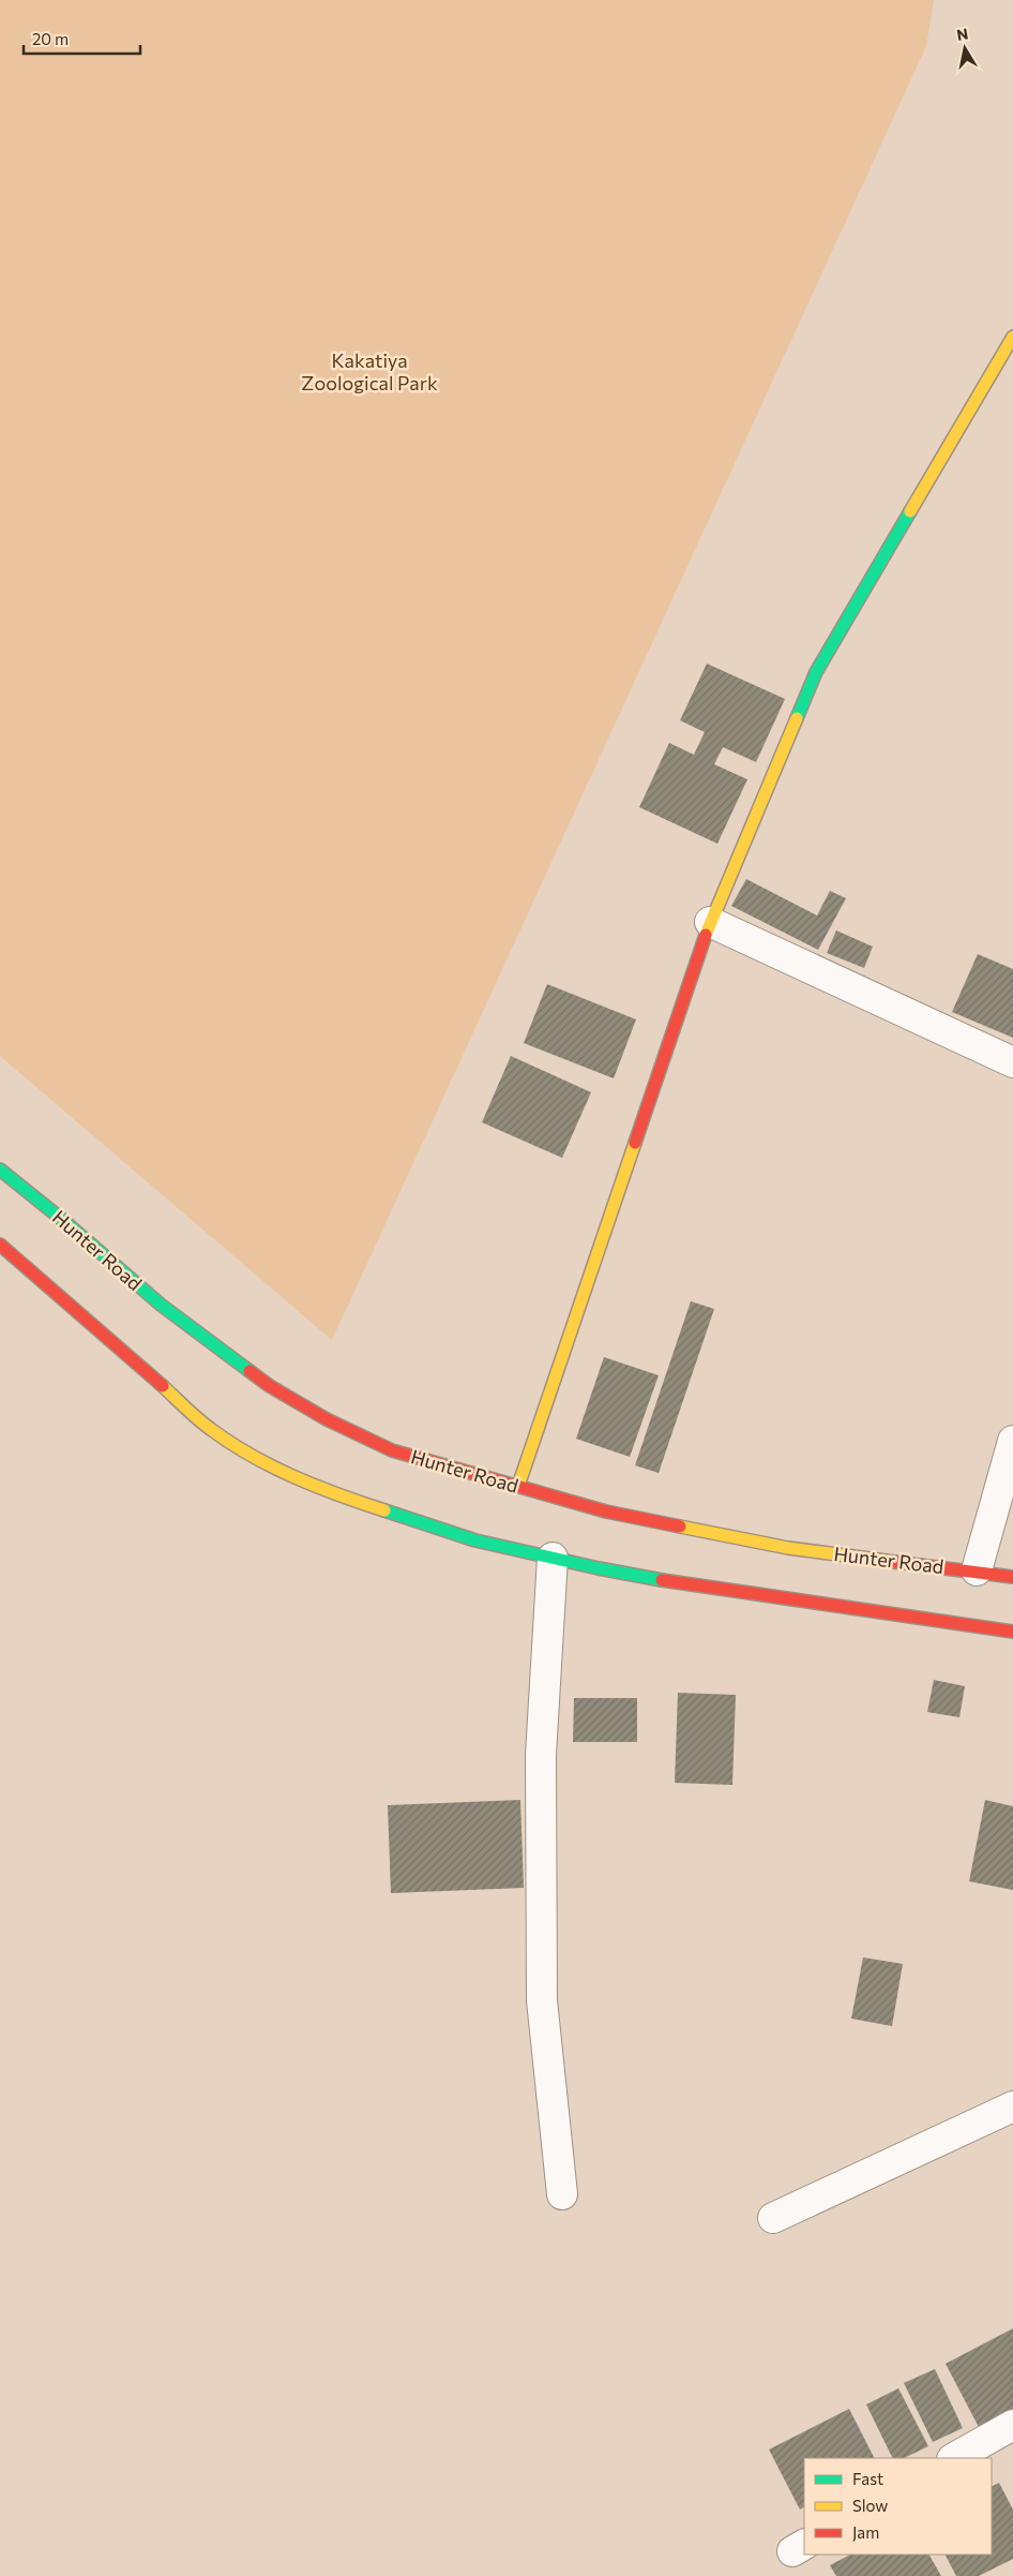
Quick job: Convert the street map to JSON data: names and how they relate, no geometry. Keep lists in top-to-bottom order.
{
  "streets": {
    "main road": ["Hunter Road"]
  },
  "parks": ["Kakatiya Zoological Park"],
  "legend": ["Fast", "Slow", "Jam"],
  "scale_bar": "20 m",
  "north": "top"
}
